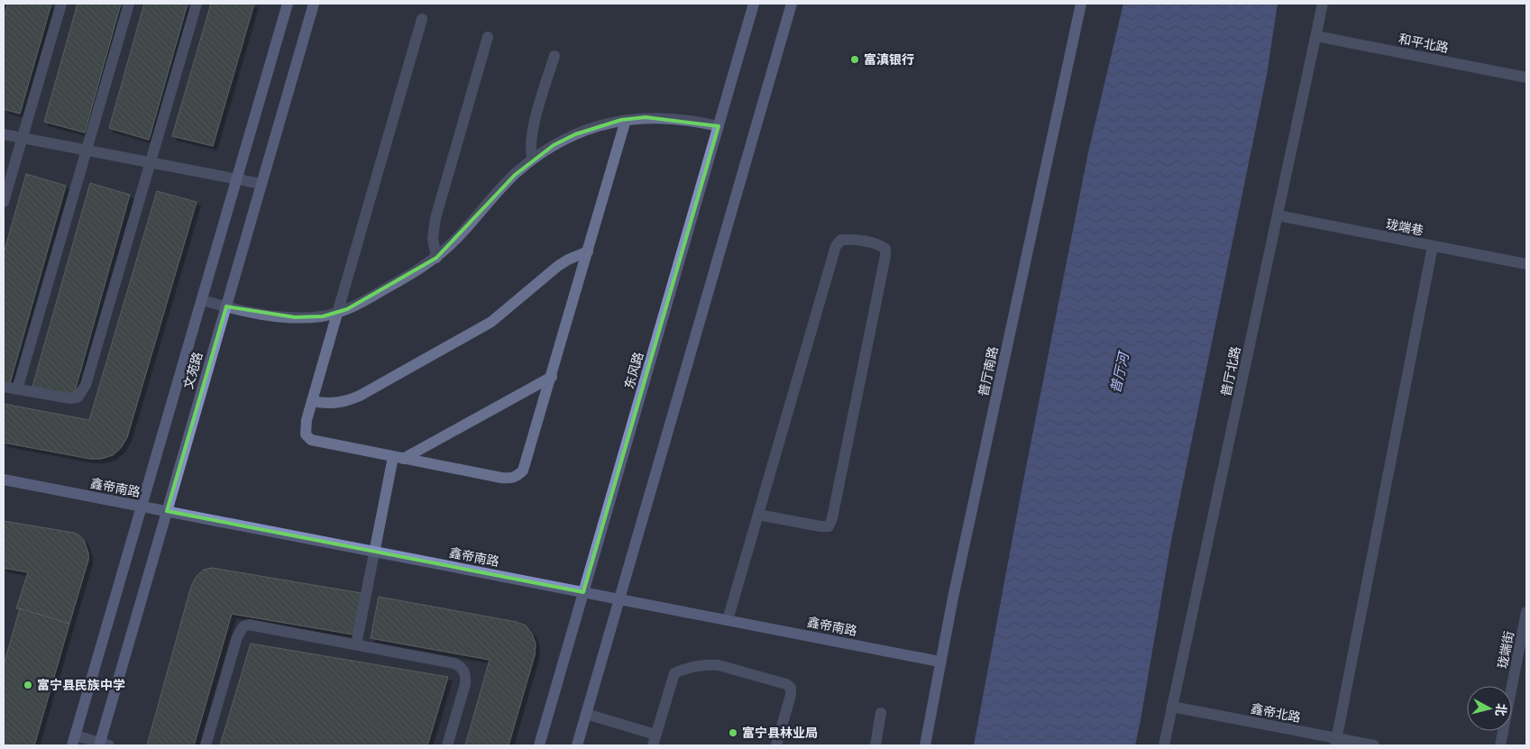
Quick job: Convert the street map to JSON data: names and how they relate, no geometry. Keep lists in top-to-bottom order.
{
  "streets": {
    "street": [
      "和平北路",
      "珑端巷",
      "文苑路",
      "东风路",
      "普厅南路",
      "普厅北路",
      "鑫帝南路",
      "珑端街",
      "鑫帝北路"
    ]
  },
  "crossings": [
    ["和平北路", "普厅北路"],
    ["珑端巷", "普厅北路"],
    ["文苑路", "鑫帝南路"],
    ["东风路", "鑫帝南路"],
    ["普厅南路", "鑫帝南路"],
    ["普厅北路", "鑫帝北路"]
  ],
  "water": ["普厅河"],
  "places": ["富滇银行", "富宁县民族中学", "富宁县林业局"],
  "north": "right"
}
